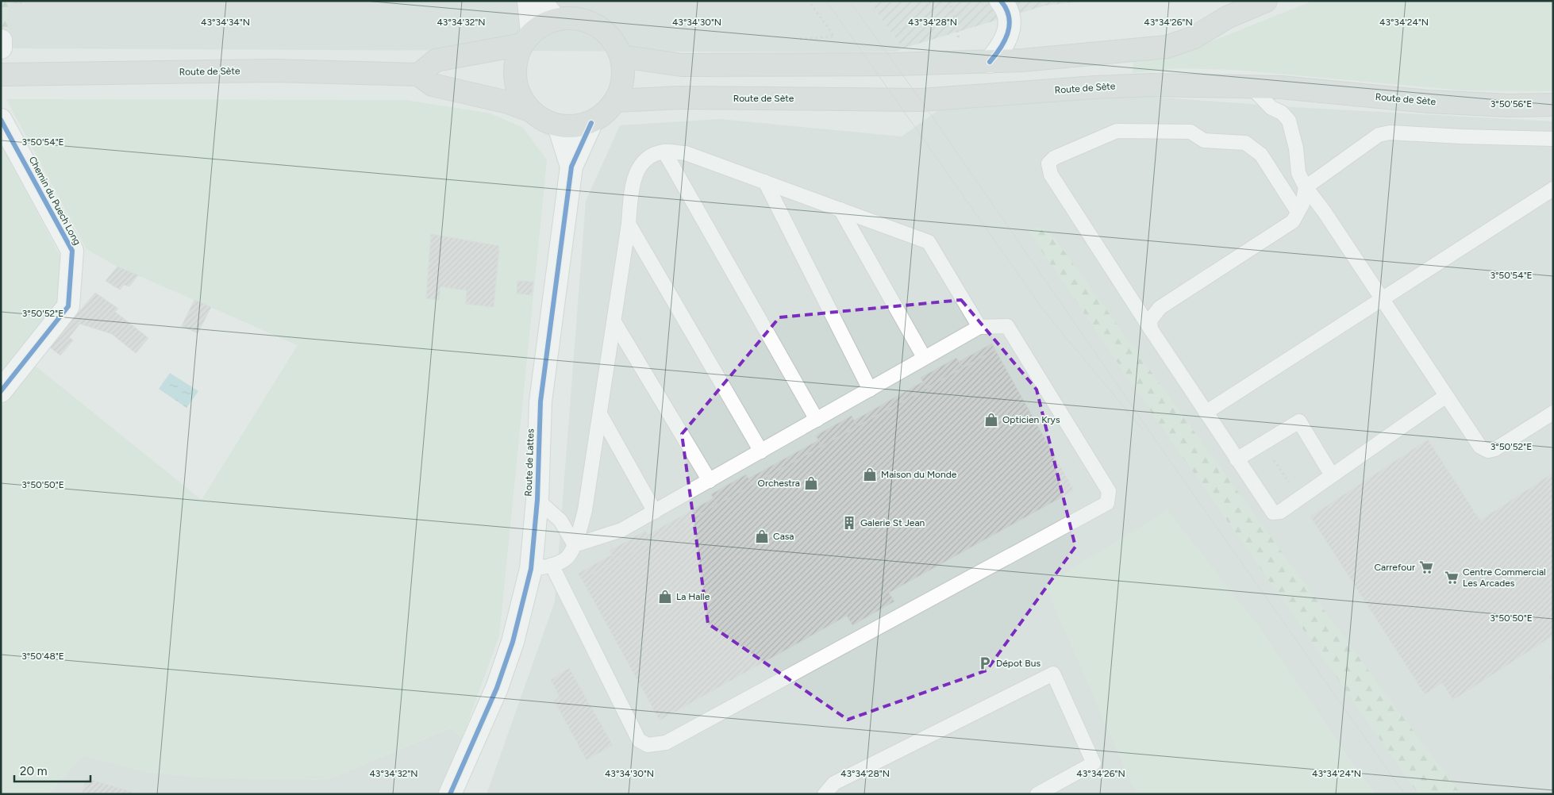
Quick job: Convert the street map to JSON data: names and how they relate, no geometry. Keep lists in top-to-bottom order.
{
  "streets": {
    "main road": ["Route de Sète"],
    "street": ["Chemin du Puech Long", "Route de Lattes"]
  },
  "crossings": [
    ["Route de Sète", "Route de Lattes"]
  ],
  "places": {
    "shop": [
      "Opticien Krys",
      "Maison du Monde",
      "Orchestra",
      "Casa",
      "La Halle"
    ],
    "building": ["Galerie St Jean"],
    "supermarket": ["Carrefour", "Centre Commercial Les Arcades"],
    "parking": ["Dépot Bus"]
  },
  "scale_bar": "20 m",
  "coordinates": [
    "43°34'34\"N",
    "43°34'32\"N",
    "43°34'30\"N",
    "43°34'28\"N",
    "43°34'26\"N",
    "43°34'24\"N",
    "3°50'56\"E",
    "3°50'54\"E",
    "3°50'52\"E",
    "3°50'50\"E",
    "3°50'48\"E"
  ]
}
